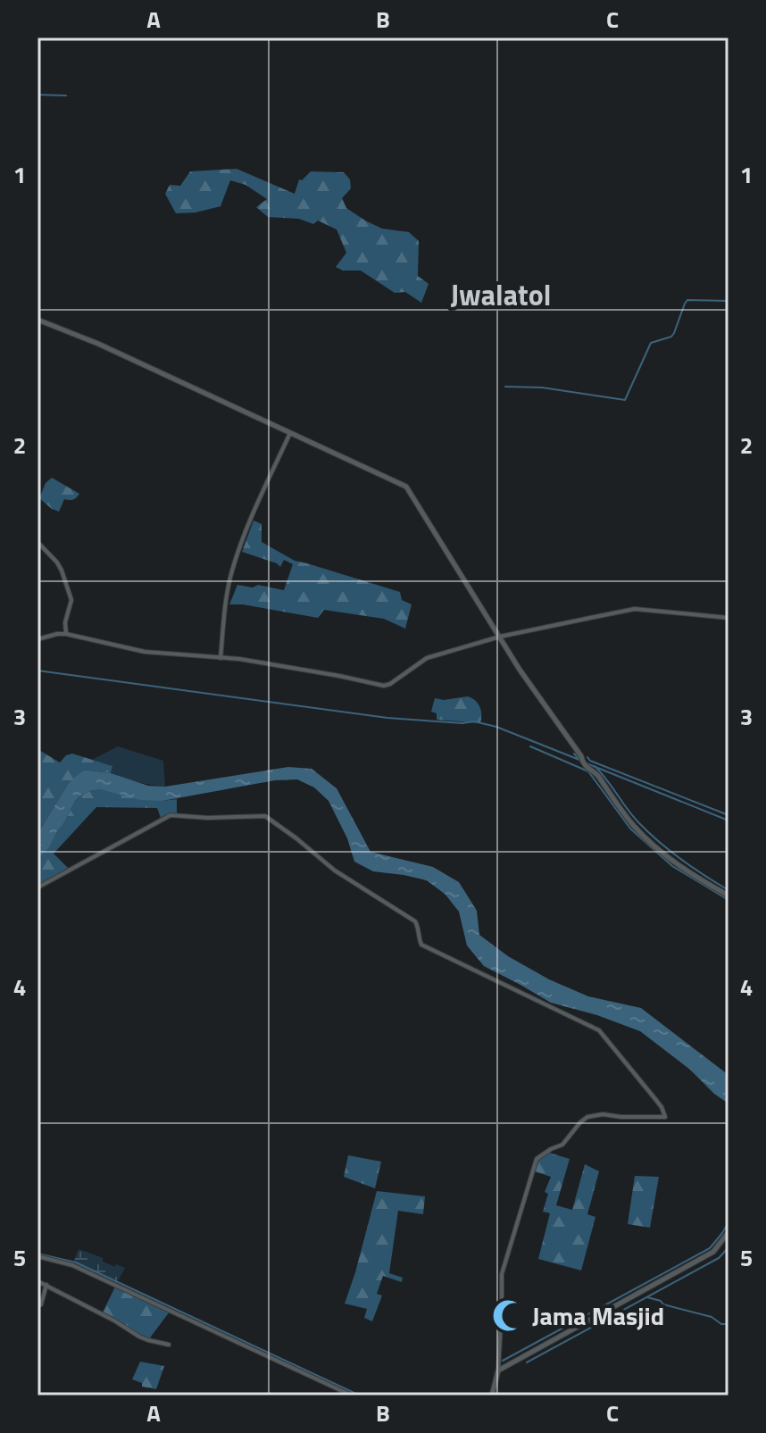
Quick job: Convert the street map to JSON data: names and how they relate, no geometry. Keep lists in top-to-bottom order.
{
  "districts": ["Jwalatol"],
  "places": {
    "mosque": ["Jama Masjid"]
  },
  "grid": {
    "columns": ["A", "B", "C"],
    "rows": [
      "1",
      "2",
      "3",
      "4",
      "5"
    ]
  }
}
